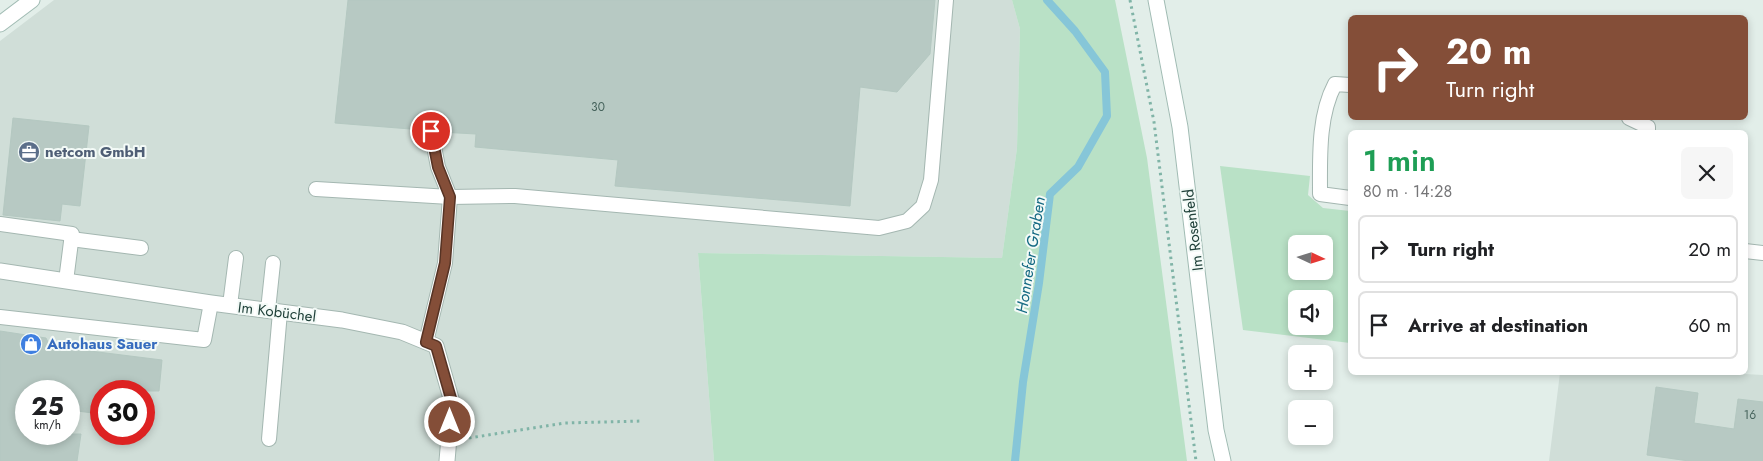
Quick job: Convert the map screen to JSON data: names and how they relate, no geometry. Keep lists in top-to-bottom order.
{
  "streets": {
    "street": ["Im Rosenfeld", "Im Kobüchel"]
  },
  "water": ["Honnefer Graben"],
  "places": {
    "office": ["netcom GmbH"],
    "shop": ["Autohaus Sauer"]
  },
  "house_numbers": ["30", "16"],
  "north": "right",
  "page": {
    "turn": ["20 m", "Turn right"],
    "heading": ["1 min", "80 m · 14:28"],
    "list": [
      {
        "name": "Turn right",
        "value": "20 m"
      },
      {
        "name": "Arrive at destination",
        "value": "60 m"
      }
    ],
    "map_buttons": ["+", "−"],
    "speed": "25 km/h",
    "limit": "30"
  }
}
